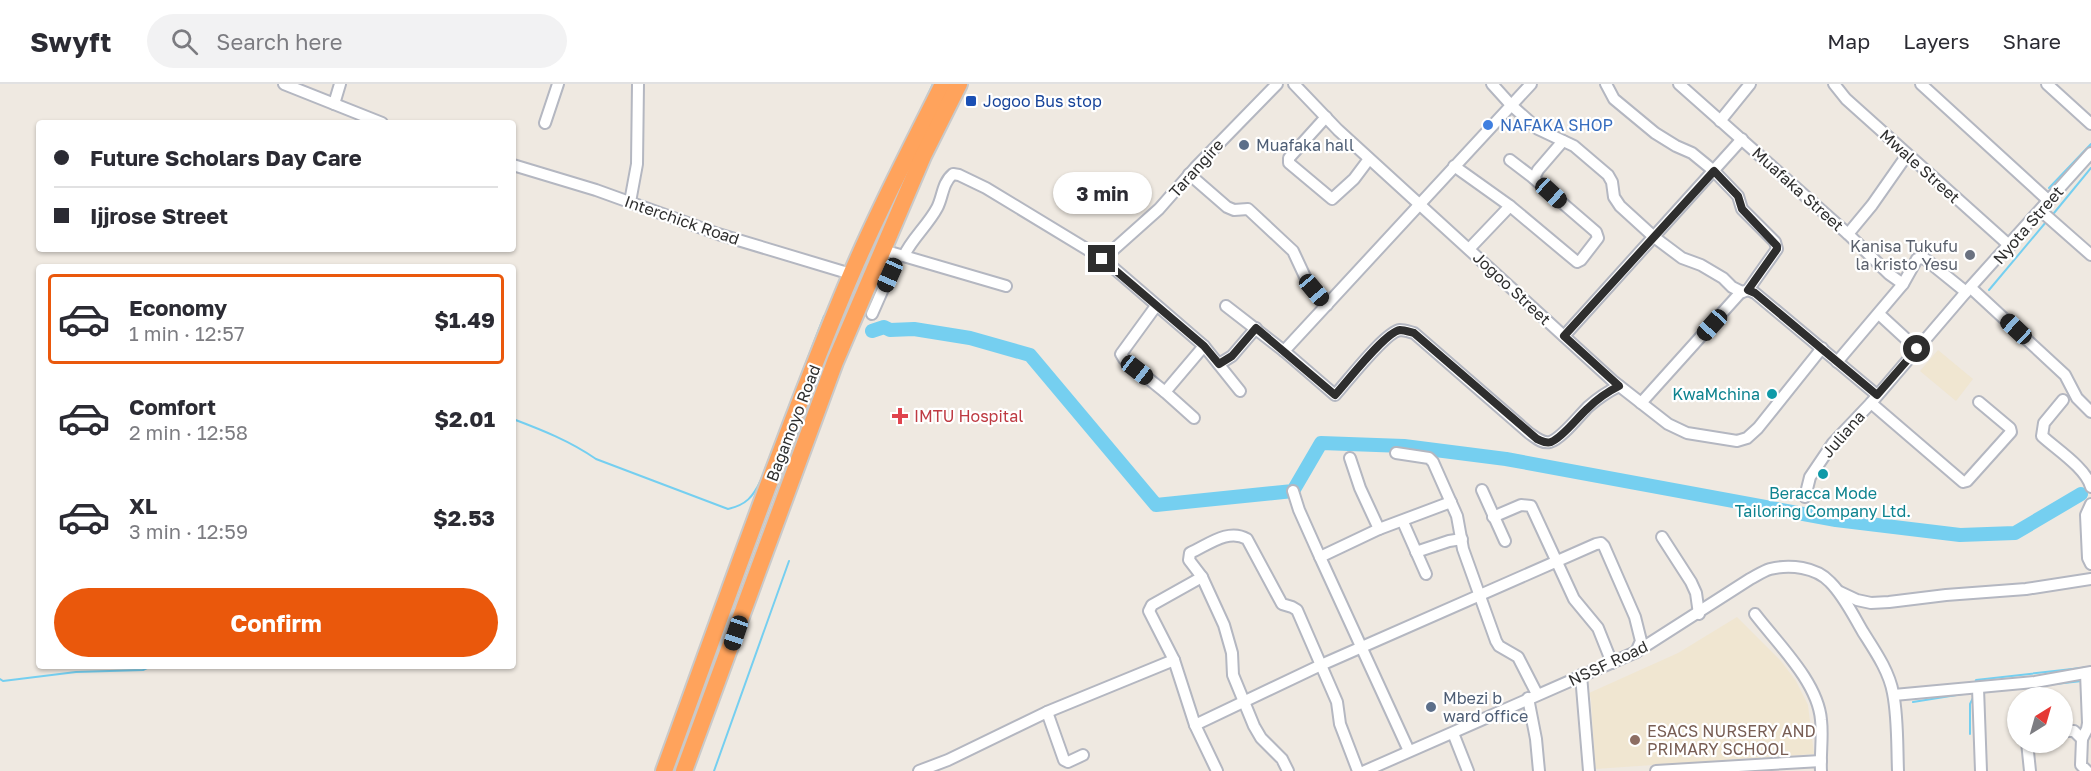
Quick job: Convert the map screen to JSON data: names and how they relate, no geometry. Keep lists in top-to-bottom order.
{
  "streets": {
    "highway": ["Bagamoyo Road"],
    "street": [
      "Mwale Street",
      "Tarangire",
      "Muafaka Street",
      "Interchick Road",
      "Nyota Street",
      "Jogoo Street",
      "Juliana",
      "NSSF Road"
    ]
  },
  "crossings": [
    ["Mwale Street", "Nyota Street"],
    ["Interchick Road", "Bagamoyo Road"],
    ["Nyota Street", "Juliana"]
  ],
  "places": {
    "transit": ["Jogoo Bus stop"],
    "other": [
      "NAFAKA SHOP",
      "Muafaka hall",
      "Kanisa Tukufu la kristo Yesu",
      "KwaMchina",
      "Beracca Mode Tailoring Company Ltd.",
      "Mbezi b ward office",
      "ESACS NURSERY AND PRIMARY SCHOOL"
    ],
    "health": ["IMTU Hospital"]
  },
  "north": "top right",
  "page": {
    "header": "Swyft",
    "search": "Search here",
    "nav": ["Map", "Layers", "Share"],
    "banner": ["Future Scholars Day Care", "Ijjrose Street"],
    "bubble": "3 min",
    "list": [
      {
        "name": "Economy",
        "note": "1 min · 12:57",
        "value": "$1.49"
      },
      {
        "name": "Comfort",
        "note": "2 min · 12:58",
        "value": "$2.01"
      },
      {
        "name": "XL",
        "note": "3 min · 12:59",
        "value": "$2.53"
      }
    ],
    "buttons": "Confirm"
  }
}
